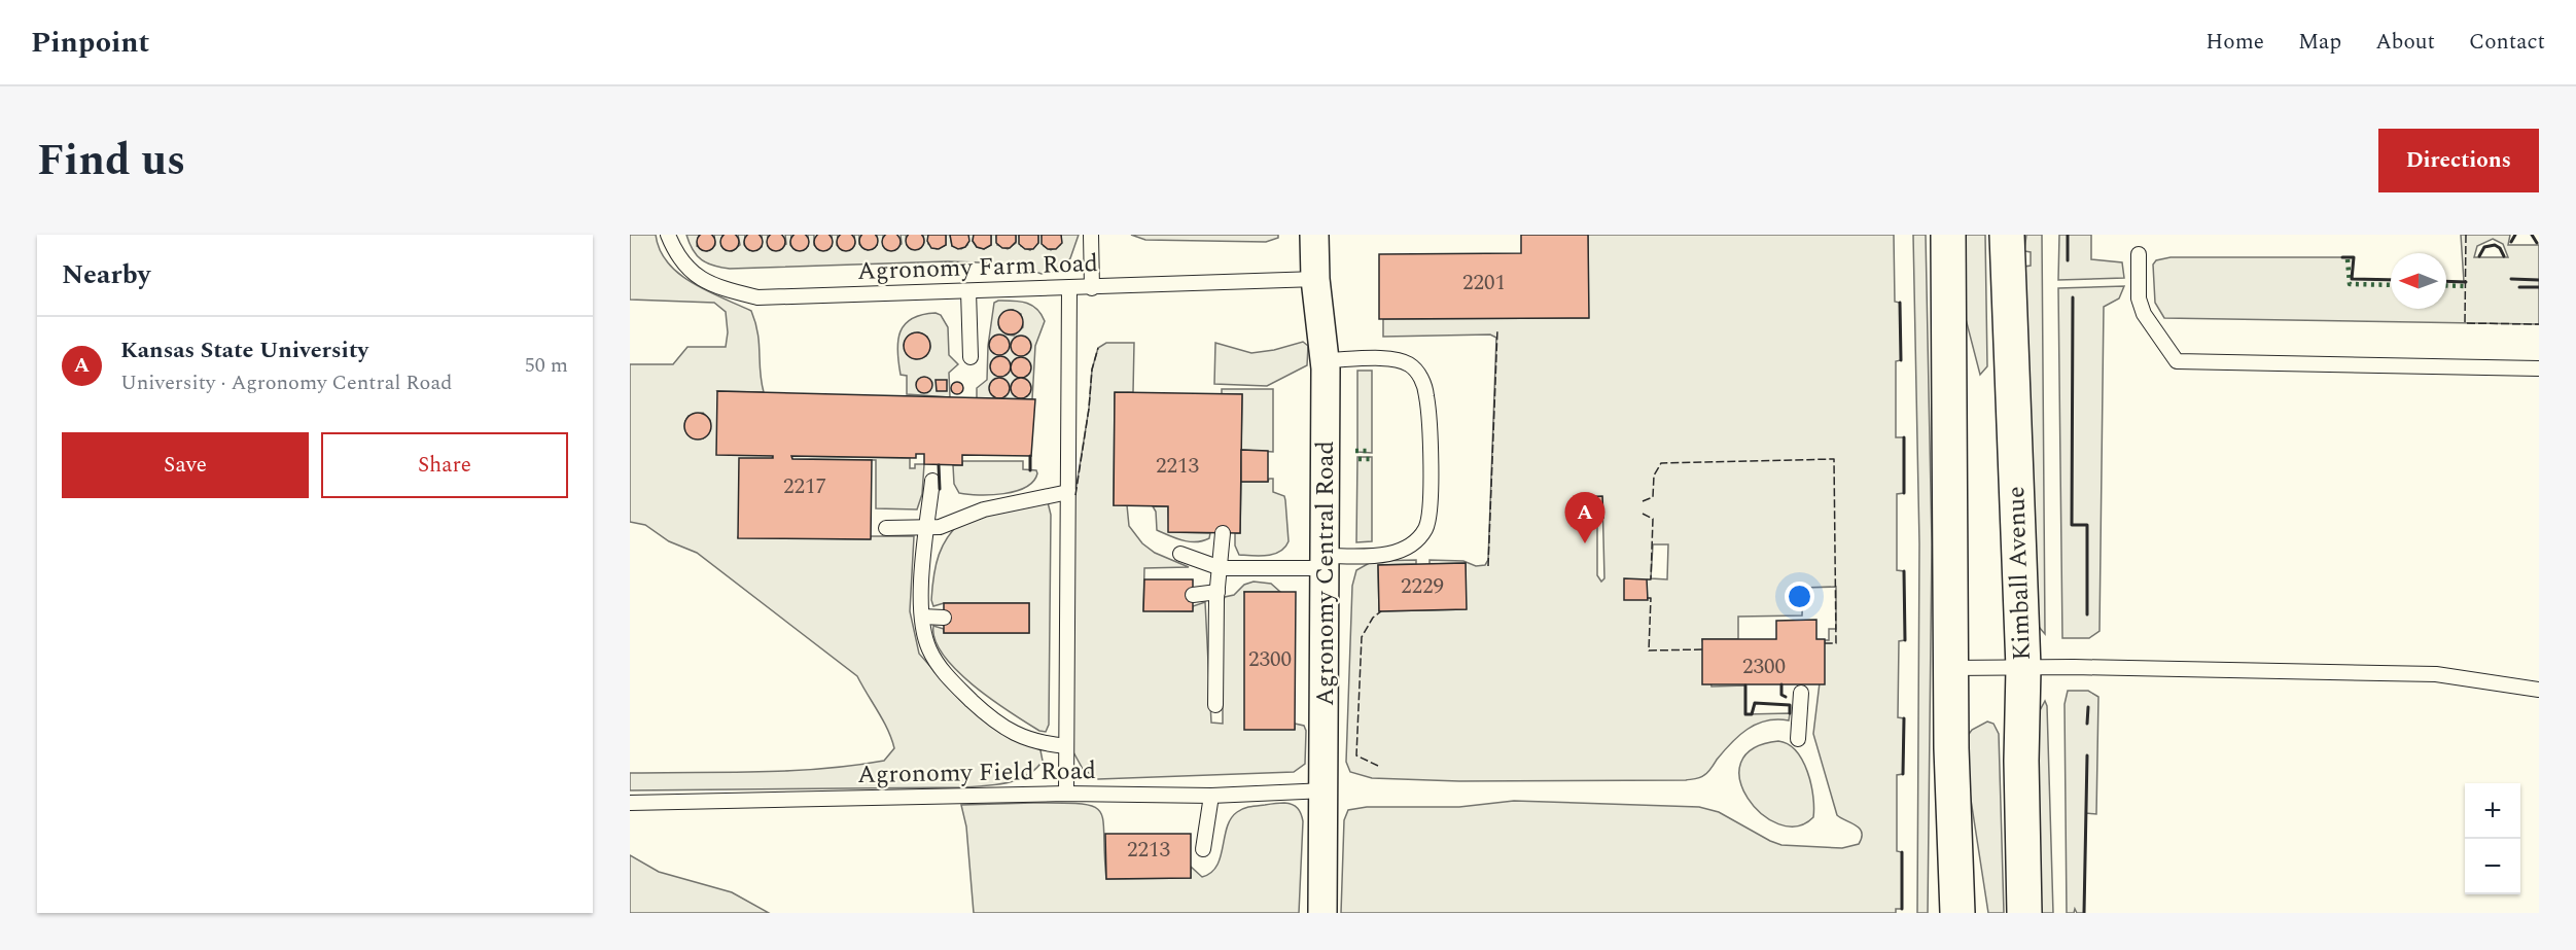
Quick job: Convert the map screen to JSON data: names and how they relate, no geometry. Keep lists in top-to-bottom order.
{
  "streets": {
    "main road": ["Kimball Avenue"],
    "street": ["Agronomy Central Road"],
    "lane": ["Agronomy Farm Road", "Agronomy Field Road"]
  },
  "crossings": [
    ["Agronomy Farm Road", "Agronomy Central Road"],
    ["Agronomy Central Road", "Agronomy Field Road"]
  ],
  "house_numbers": [
    "2201",
    "2213",
    "2217",
    "2229",
    "2300",
    "2300",
    "2213"
  ],
  "north": "left",
  "page": {
    "header": "Pinpoint",
    "nav": [
      "Home",
      "Map",
      "About",
      "Contact"
    ],
    "title": "Find us",
    "buttons": [
      "Directions",
      ["Save", "Share"]
    ],
    "heading": "Nearby",
    "list": [
      {
        "mark": "A",
        "name": "Kansas State University",
        "note": "University · Agronomy Central Road",
        "value": "50 m"
      }
    ],
    "pins": "A",
    "map_buttons": ["+", "−"]
  }
}
